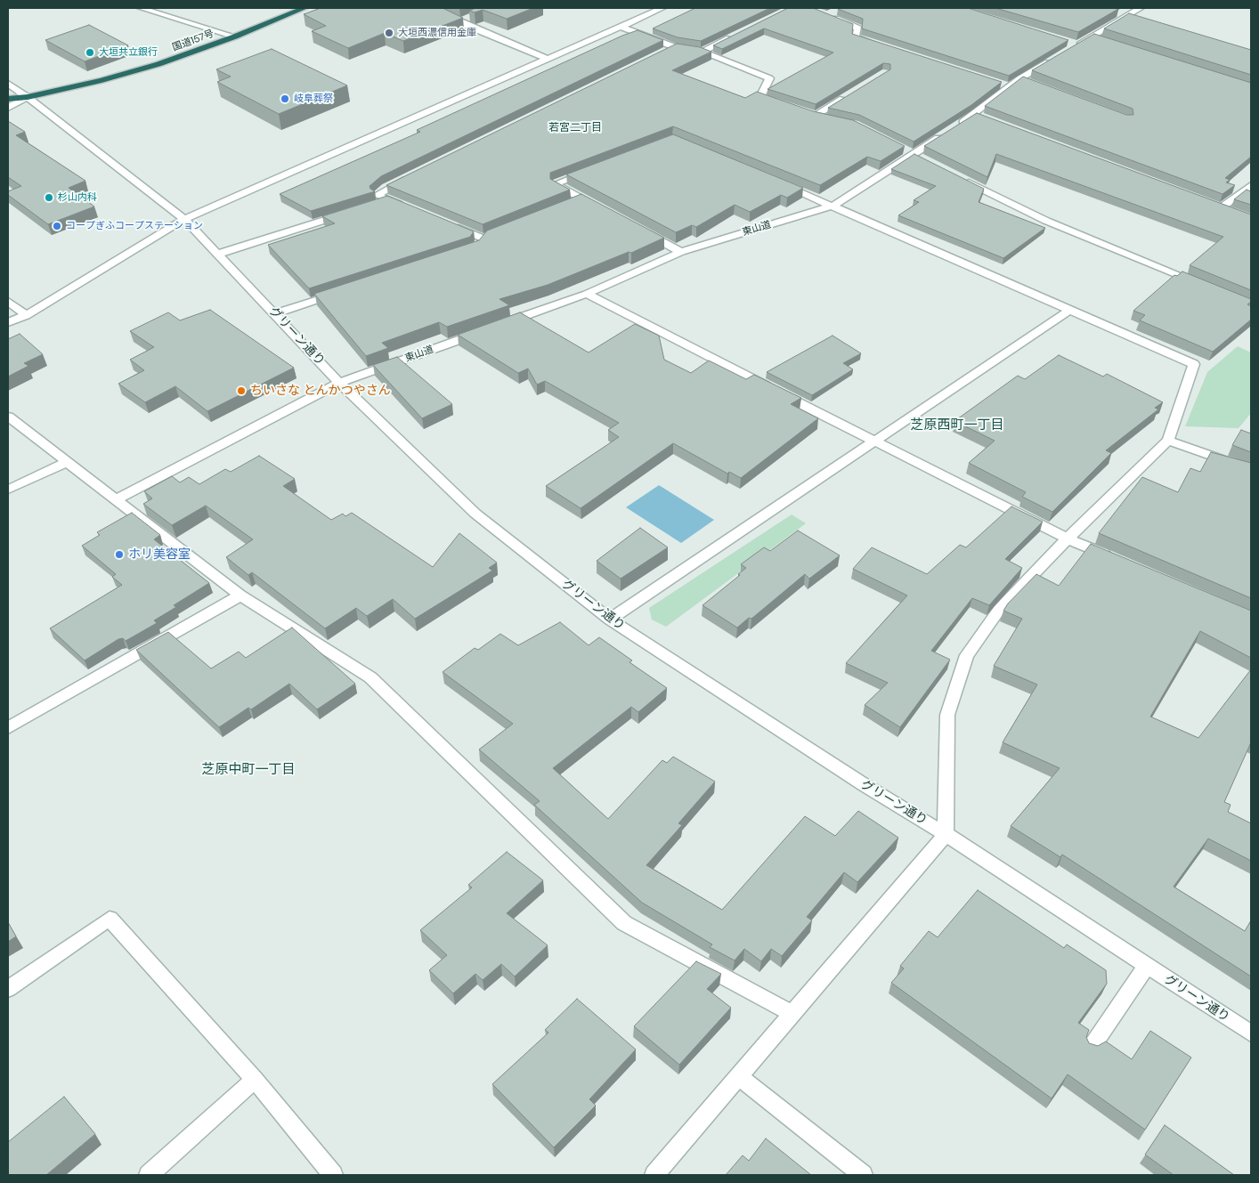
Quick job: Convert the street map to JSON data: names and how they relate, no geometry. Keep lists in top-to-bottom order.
{
  "streets": {
    "highway": ["国道157号"],
    "street": ["東山道", "グリーン通り"]
  },
  "crossings": [
    ["国道157号", "グリーン通り"],
    ["東山道", "グリーン通り"]
  ],
  "districts": ["若宮二丁目", "芝原西町一丁目", "芝原中町一丁目"],
  "places": [
    "大垣西濃信用金庫",
    "大垣共立銀行",
    "岐阜葬祭",
    "杉山内科",
    "コープぎふコープステーション",
    "ちいさな とんかつやさん",
    "ホリ美容室"
  ]
}
